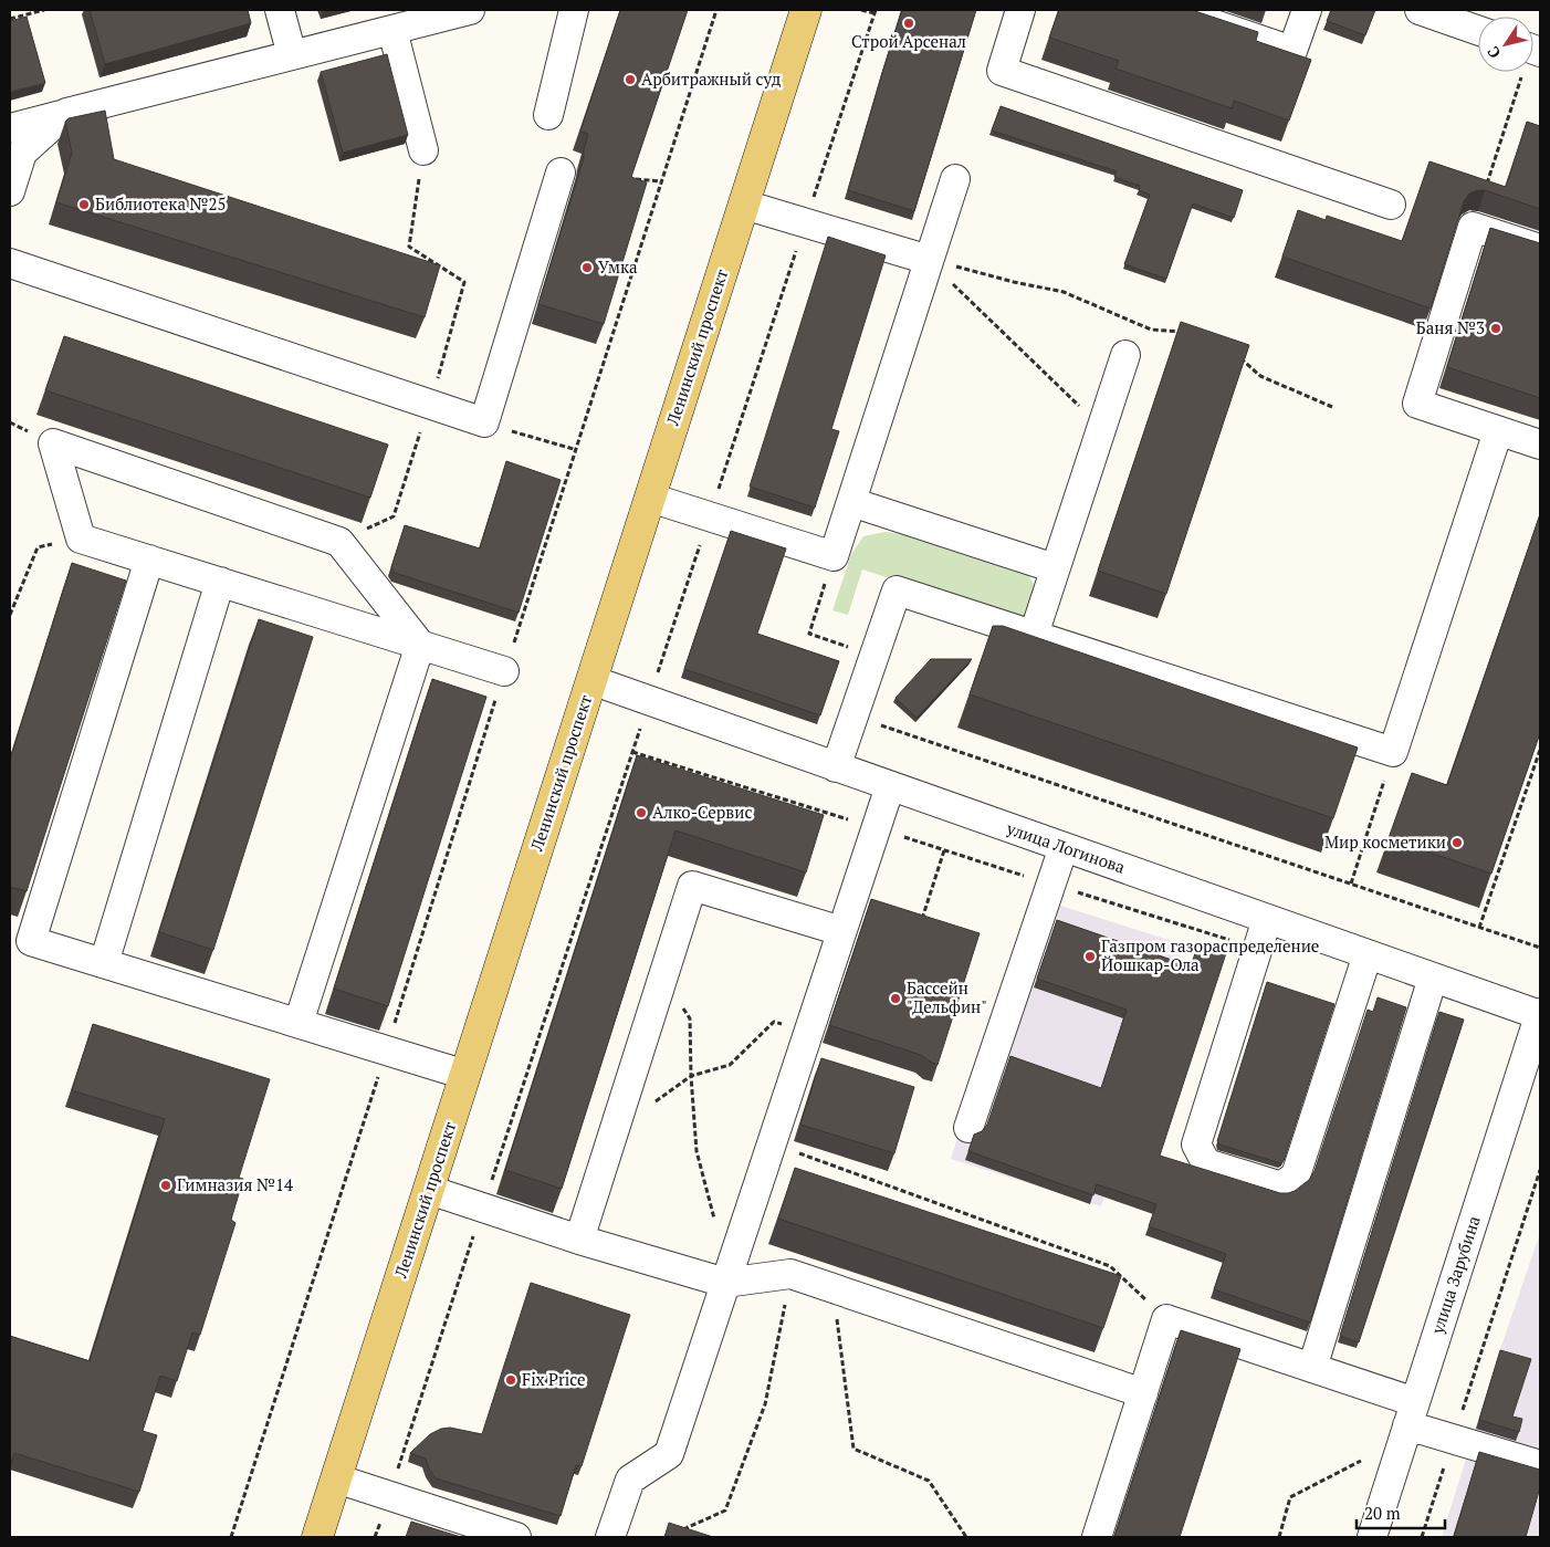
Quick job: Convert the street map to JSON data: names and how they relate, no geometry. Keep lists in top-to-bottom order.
{
  "streets": {
    "main road": ["Ленинский проспект"],
    "street": ["улица Логинова", "улица Зарубина"]
  },
  "crossings": [
    ["Ленинский проспект", "улица Логинова"],
    ["улица Логинова", "улица Зарубина"]
  ],
  "places": [
    "Строй Арсенал",
    "Арбитражный суд",
    "Библиотека №25",
    "Умка",
    "Баня №3",
    "Алко-Сервис",
    "Мир косметики",
    "Газпром газораспределение Йошкар-Ола",
    "Бассейн \"Дельфин\"",
    "Гимназия №14",
    "Fix Price"
  ],
  "scale_bar": "20 m",
  "north": "bottom left"
}
